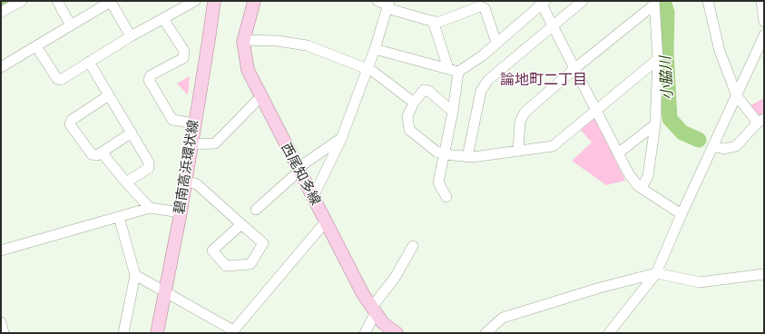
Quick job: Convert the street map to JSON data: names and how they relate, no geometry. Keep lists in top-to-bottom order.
{
  "streets": {
    "main road": ["碧南高浜環状線", "西尾知多線"]
  },
  "districts": ["論地町二丁目"],
  "water": ["小脇川"]
}
